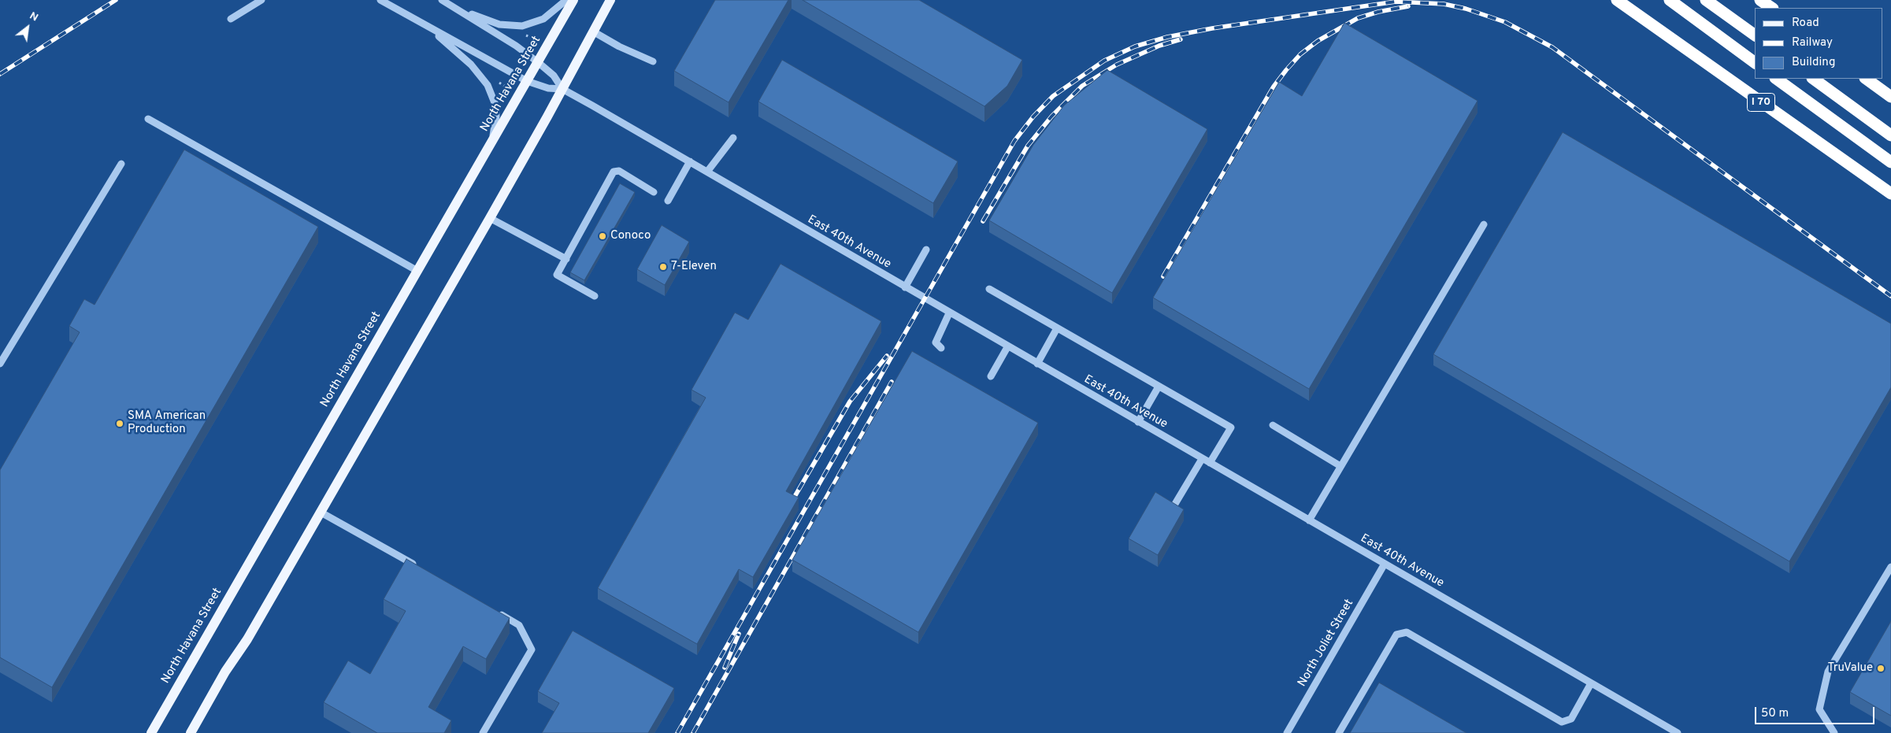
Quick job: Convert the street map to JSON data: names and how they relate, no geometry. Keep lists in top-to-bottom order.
{
  "streets": {
    "highway": ["I 70"],
    "main road": ["North Havana Street"],
    "street": ["East 40th Avenue", "North Joliet Street"]
  },
  "crossings": [
    ["North Havana Street", "East 40th Avenue"],
    ["East 40th Avenue", "North Joliet Street"]
  ],
  "places": [
    "Conoco",
    "7-Eleven",
    "SMA American Production",
    "TruValue"
  ],
  "legend": ["Road", "Railway", "Building"],
  "scale_bar": "50 m",
  "north": "top right"
}
